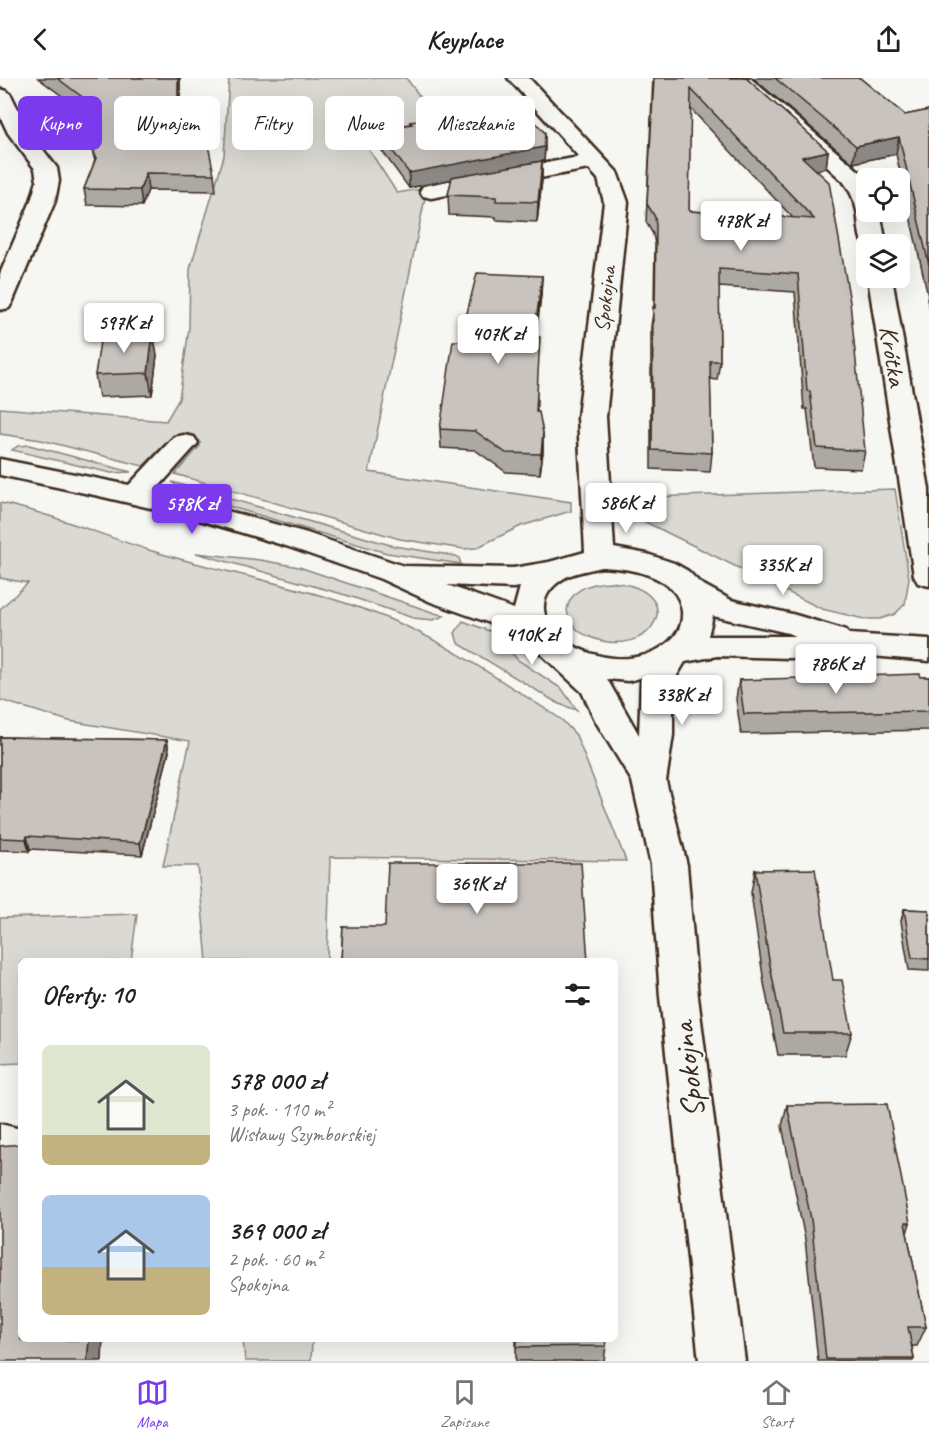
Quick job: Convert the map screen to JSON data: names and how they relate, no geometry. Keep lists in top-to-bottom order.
{
  "streets": {
    "street": ["Spokojna", "Krótka"]
  },
  "page": {
    "header": "Keyplace",
    "chip": [
      "Kupno",
      "Wynajem",
      "Filtry",
      "Nowe",
      "Mieszkanie"
    ],
    "price": [
      "478K zł",
      "597K zł",
      "407K zł",
      "586K zł",
      "578K zł",
      "335K zł",
      "410K zł",
      "786K zł",
      "338K zł",
      "369K zł"
    ],
    "heading": "Oferty: 10",
    "list": [
      {
        "name": "578 000 zł",
        "note": "3 pok. · 110 m² · Wisławy Szymborskiej"
      },
      {
        "name": "369 000 zł",
        "note": "2 pok. · 60 m² · Spokojna"
      }
    ],
    "tabs": ["Mapa", "Zapisane", "Start"]
  }
}
